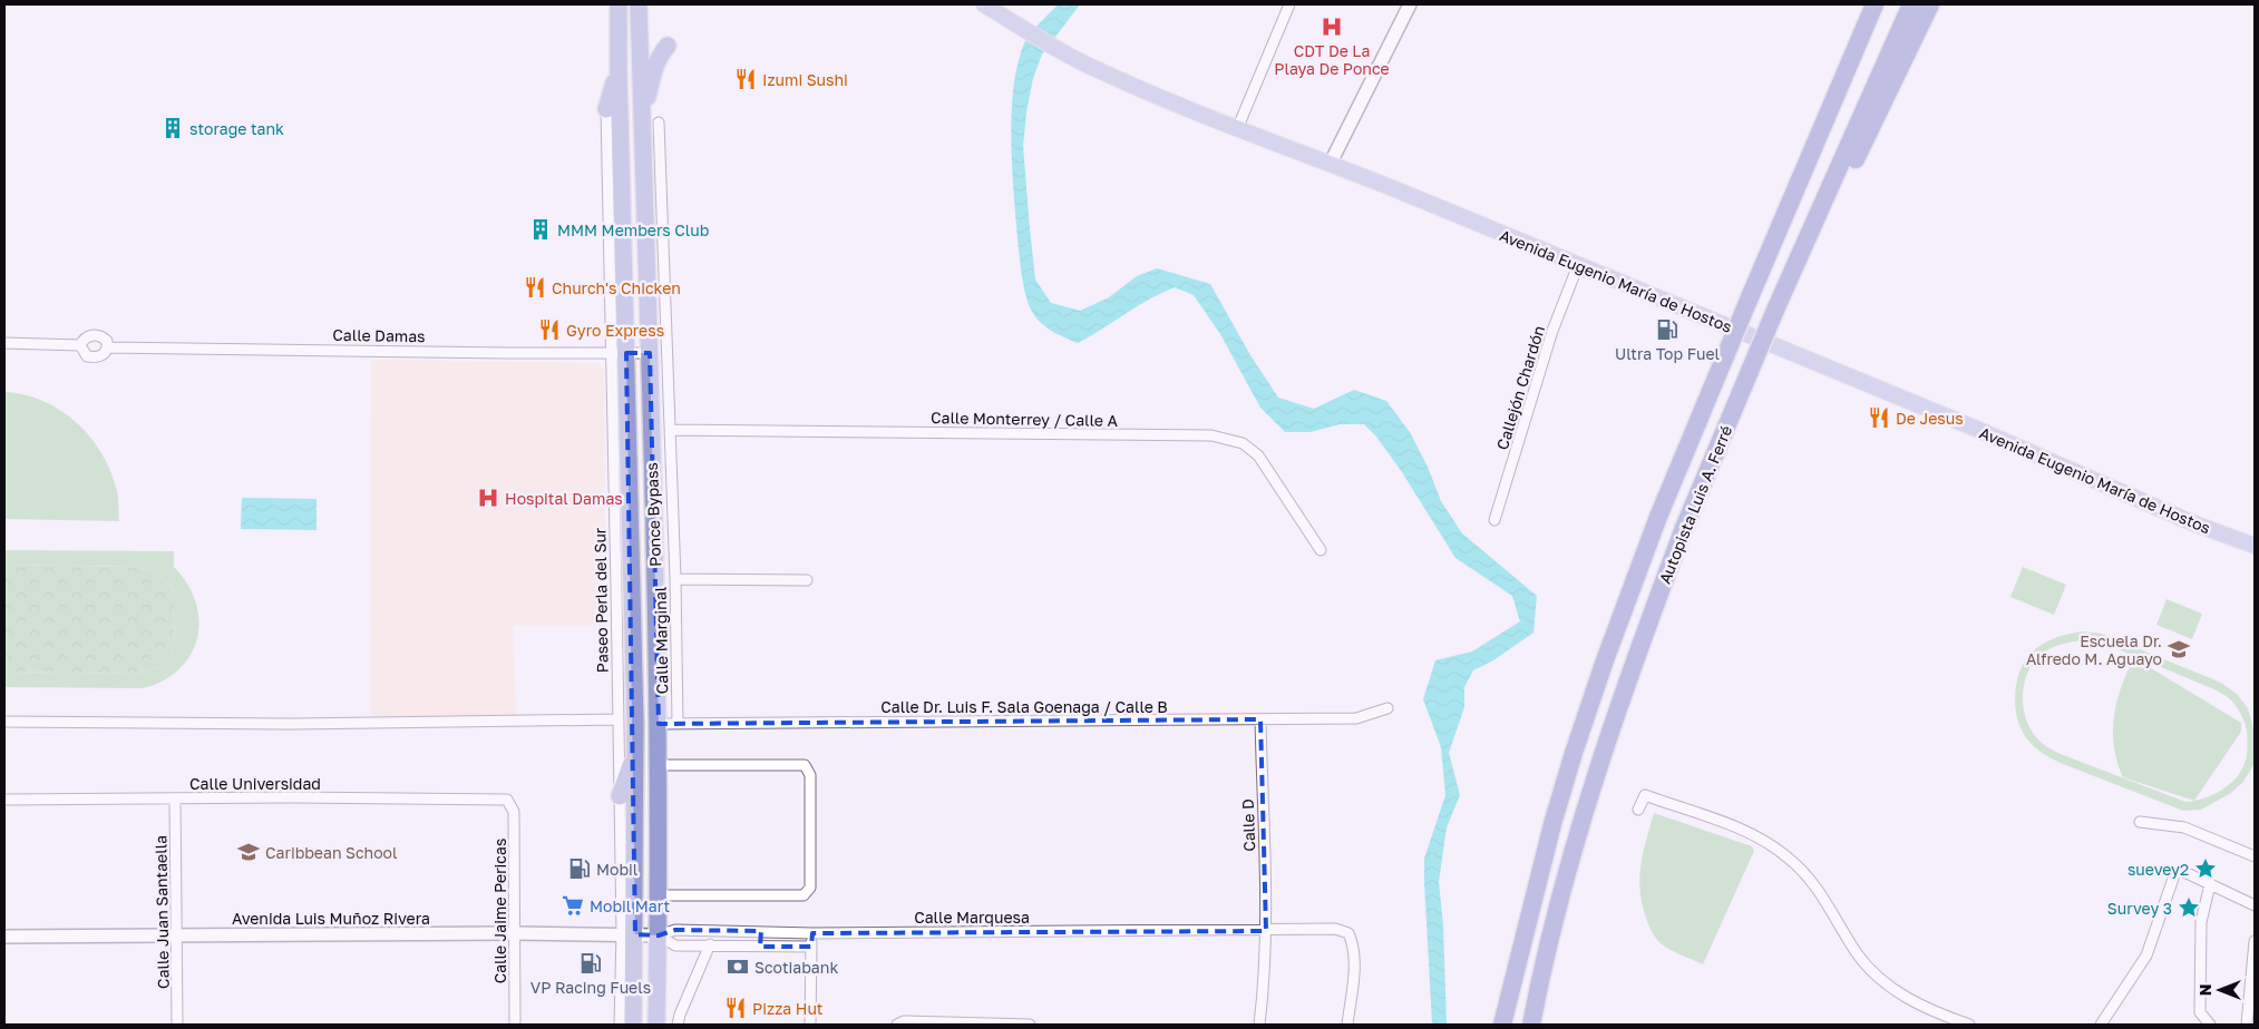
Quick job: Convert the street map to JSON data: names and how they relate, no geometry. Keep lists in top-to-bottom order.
{
  "streets": {
    "highway": ["Autopista Luis A. Ferré", "Ponce Bypass"],
    "main road": ["Avenida Eugenio María de Hostos"],
    "street": [
      "Calle Damas",
      "Callejón Chardón",
      "Calle Monterrey / Calle A",
      "Paseo Perla del Sur",
      "Calle Marginal",
      "Calle Dr. Luis F. Sala Goenaga / Calle B",
      "Calle Universidad",
      "Calle D",
      "Calle Jaime Pericas",
      "Calle Juan Santaella",
      "Calle Marquesa",
      "Avenida Luis Muñoz Rivera"
    ]
  },
  "crossings": [
    ["Avenida Eugenio María de Hostos", "Callejón Chardón"],
    ["Calle Damas", "Ponce Bypass"],
    ["Calle Damas", "Paseo Perla del Sur"],
    ["Calle Monterrey / Calle A", "Calle Marginal"],
    ["Ponce Bypass", "Paseo Perla del Sur"],
    ["Ponce Bypass", "Calle Marginal"],
    ["Ponce Bypass", "Calle Dr. Luis F. Sala Goenaga / Calle B"],
    ["Ponce Bypass", "Calle Marquesa"],
    ["Ponce Bypass", "Avenida Luis Muñoz Rivera"],
    ["Paseo Perla del Sur", "Avenida Luis Muñoz Rivera"],
    ["Calle Marginal", "Calle Dr. Luis F. Sala Goenaga / Calle B"],
    ["Calle Dr. Luis F. Sala Goenaga / Calle B", "Calle D"],
    ["Calle Universidad", "Calle Jaime Pericas"],
    ["Calle Universidad", "Calle Juan Santaella"],
    ["Calle D", "Calle Marquesa"],
    ["Calle Jaime Pericas", "Avenida Luis Muñoz Rivera"],
    ["Calle Juan Santaella", "Avenida Luis Muñoz Rivera"],
    ["Calle Marquesa", "Avenida Luis Muñoz Rivera"]
  ],
  "places": {
    "hospital": ["CDT De La Playa De Ponce", "Hospital Damas"],
    "restaurant": [
      "Izumi Sushi",
      "Church's Chicken",
      "Gyro Express",
      "De Jesus",
      "Pizza Hut"
    ],
    "building": ["storage tank", "MMM Members Club"],
    "fuel station": ["Ultra Top Fuel", "Mobil", "VP Racing Fuels"],
    "school or university": ["Escuela Dr. Alfredo M. Aguayo", "Caribbean School"],
    "place": ["suevey2", "Survey 3"],
    "supermarket": ["Mobil Mart"],
    "bank": ["Scotiabank"]
  },
  "north": "left"
}
